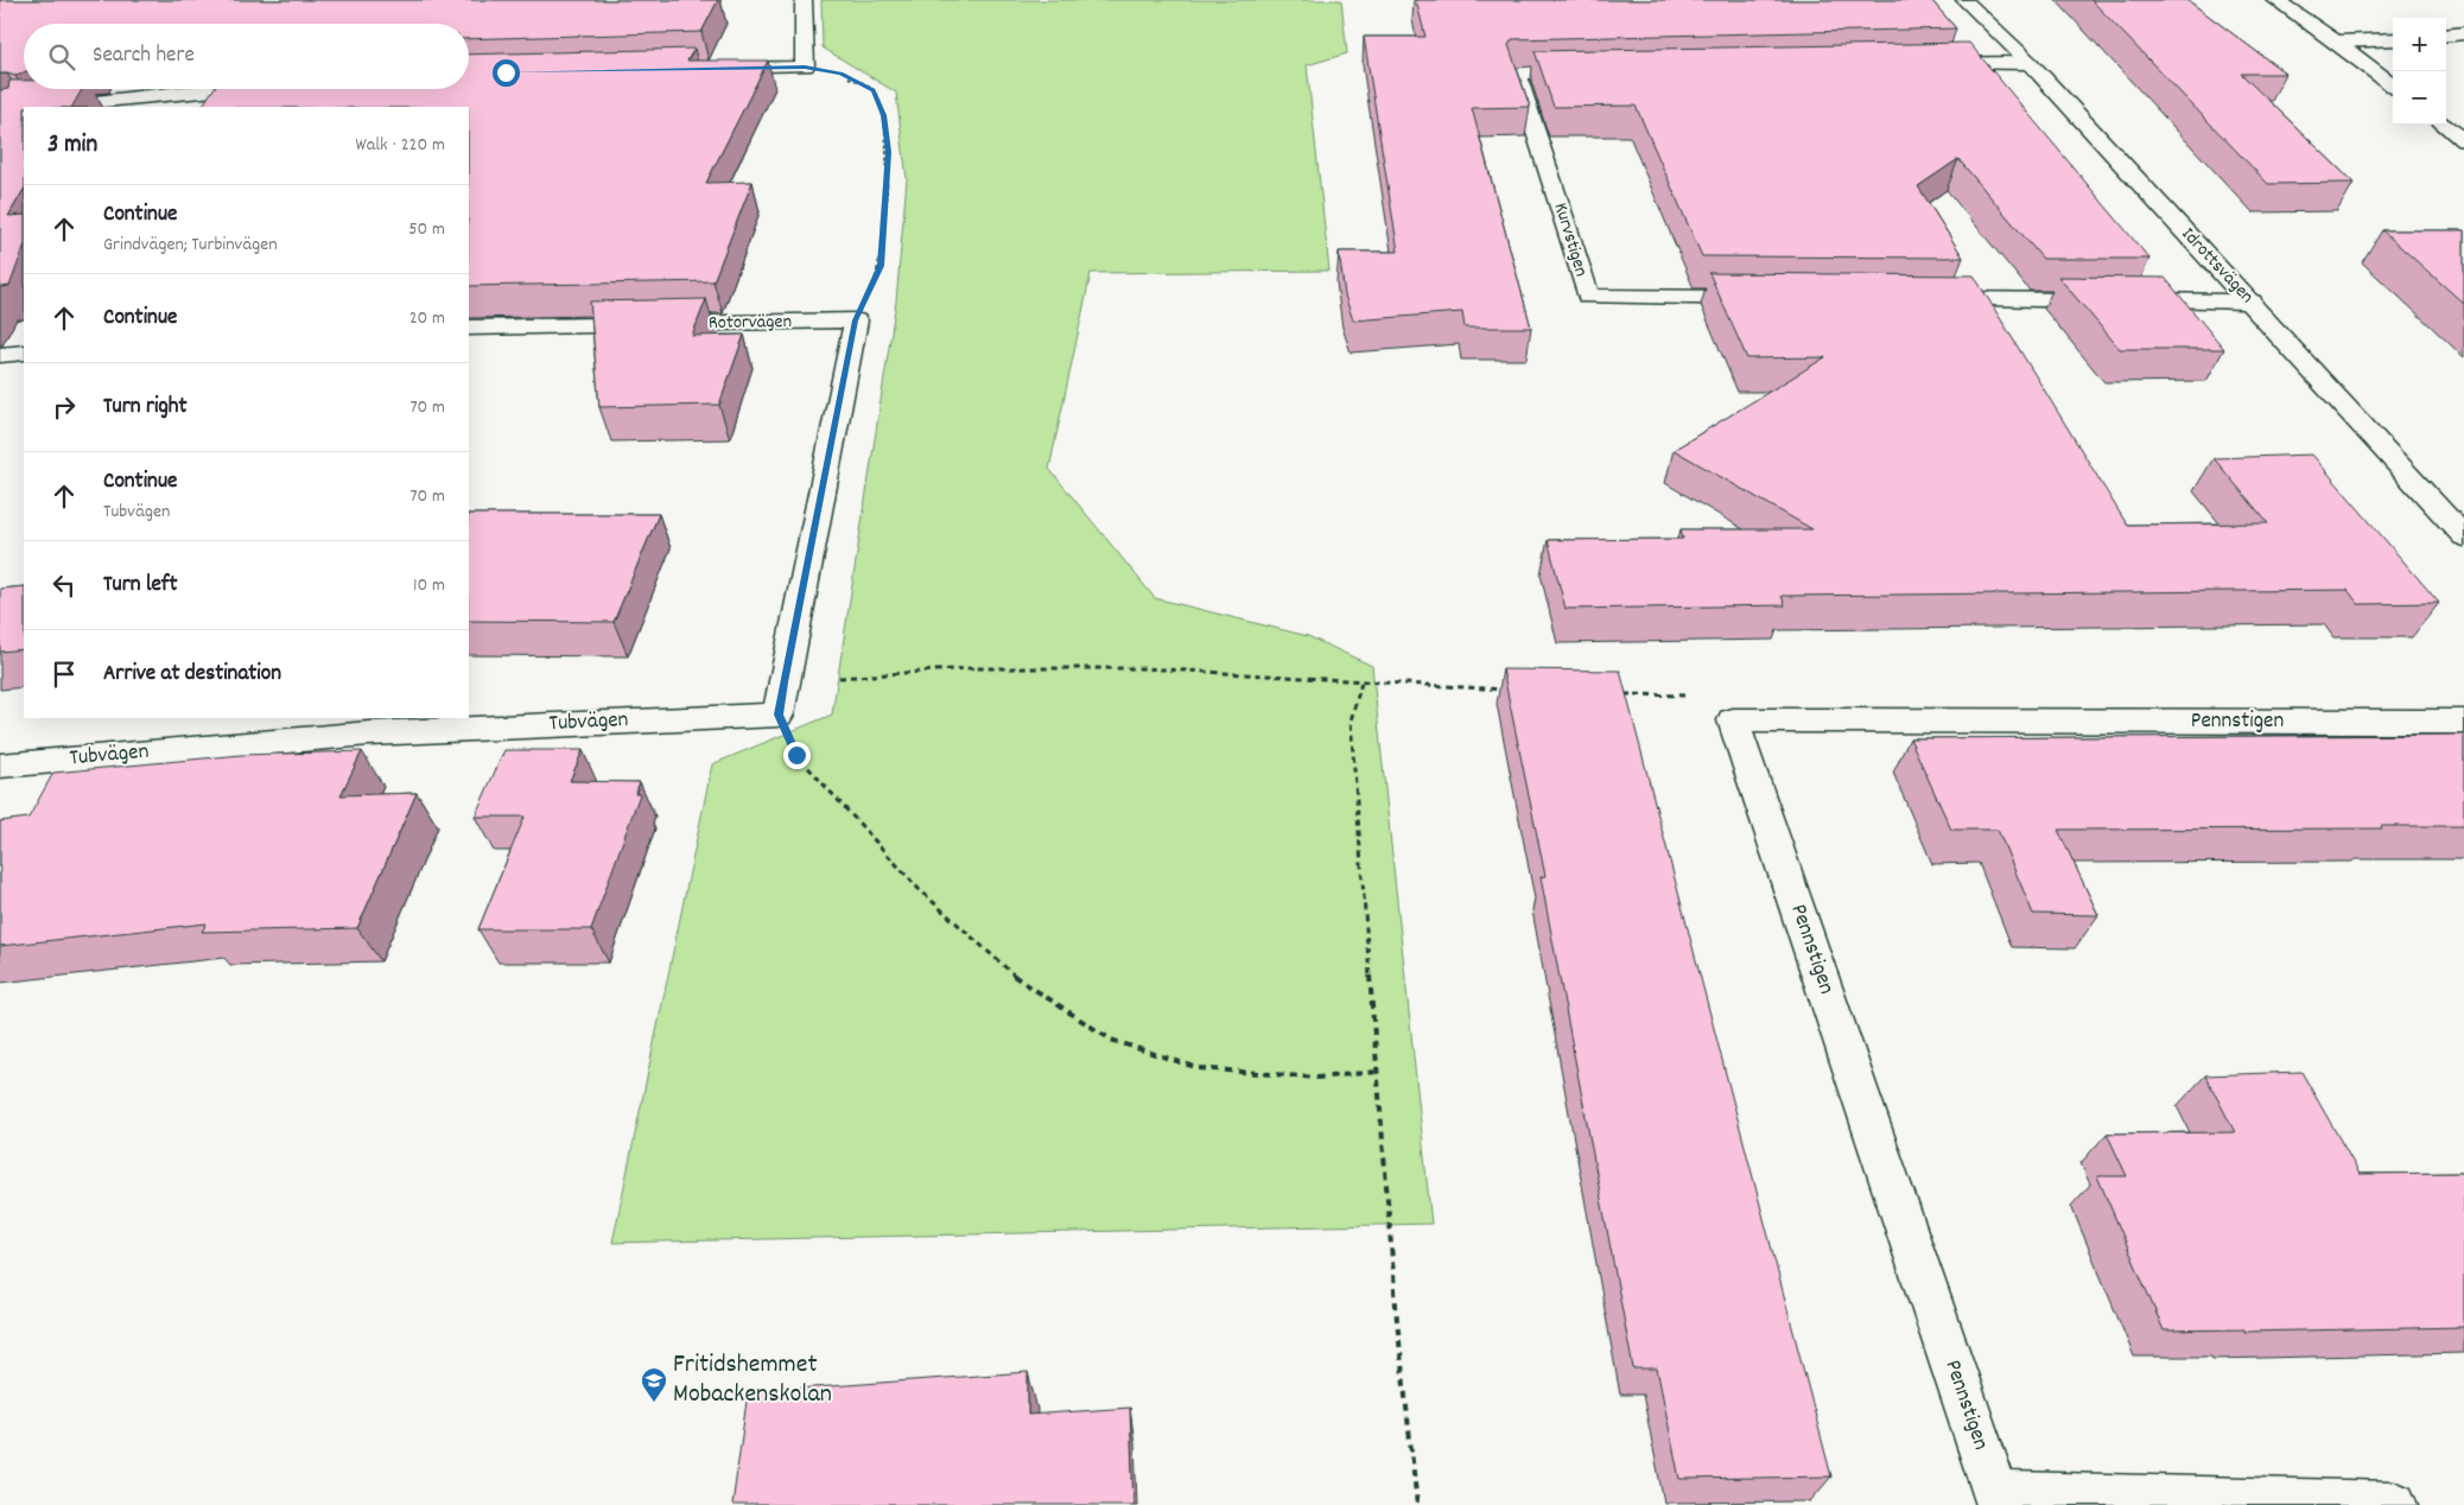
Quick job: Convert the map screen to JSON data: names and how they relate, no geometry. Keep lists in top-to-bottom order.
{
  "streets": {
    "street": [
      "Kurvstigen",
      "Idrottsvägen",
      "Rotorvägen",
      "Pennstigen",
      "Tubvägen"
    ]
  },
  "places": {
    "school or university": ["Fritidshemmet Mobackenskolan"]
  },
  "page": {
    "map_buttons": ["+", "−"],
    "search": "Search here",
    "heading": ["3 min", "Walk · 220 m"],
    "list": [
      ["Continue", "Grindvägen; Turbinvägen", "50 m"],
      ["Continue", "20 m"],
      ["Turn right", "70 m"],
      ["Continue", "Tubvägen", "70 m"],
      ["Turn left", "10 m"],
      "Arrive at destination"
    ]
  }
}
